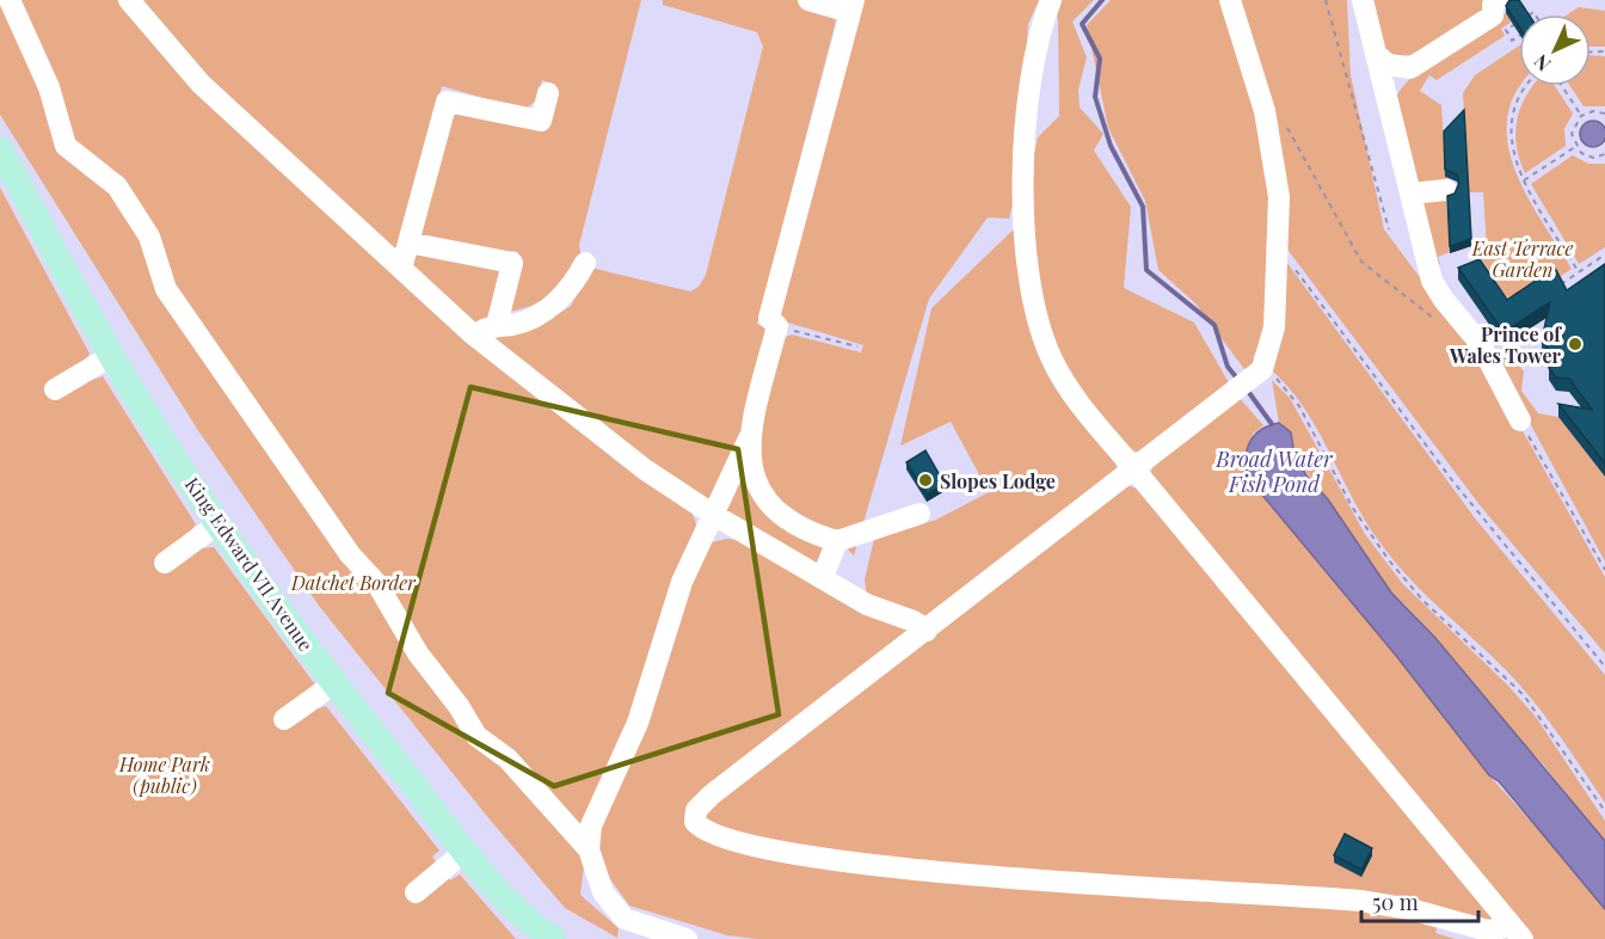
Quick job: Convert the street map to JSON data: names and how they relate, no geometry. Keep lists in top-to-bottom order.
{
  "streets": {
    "main road": ["King Edward VII Avenue"]
  },
  "water": ["Broad Water Fish Pond"],
  "parks": ["East Terrace Garden", "Datchet Border", "Home Park (public)"],
  "places": ["Prince of Wales Tower", "Slopes Lodge"],
  "scale_bar": "50 m",
  "north": "bottom left"
}
